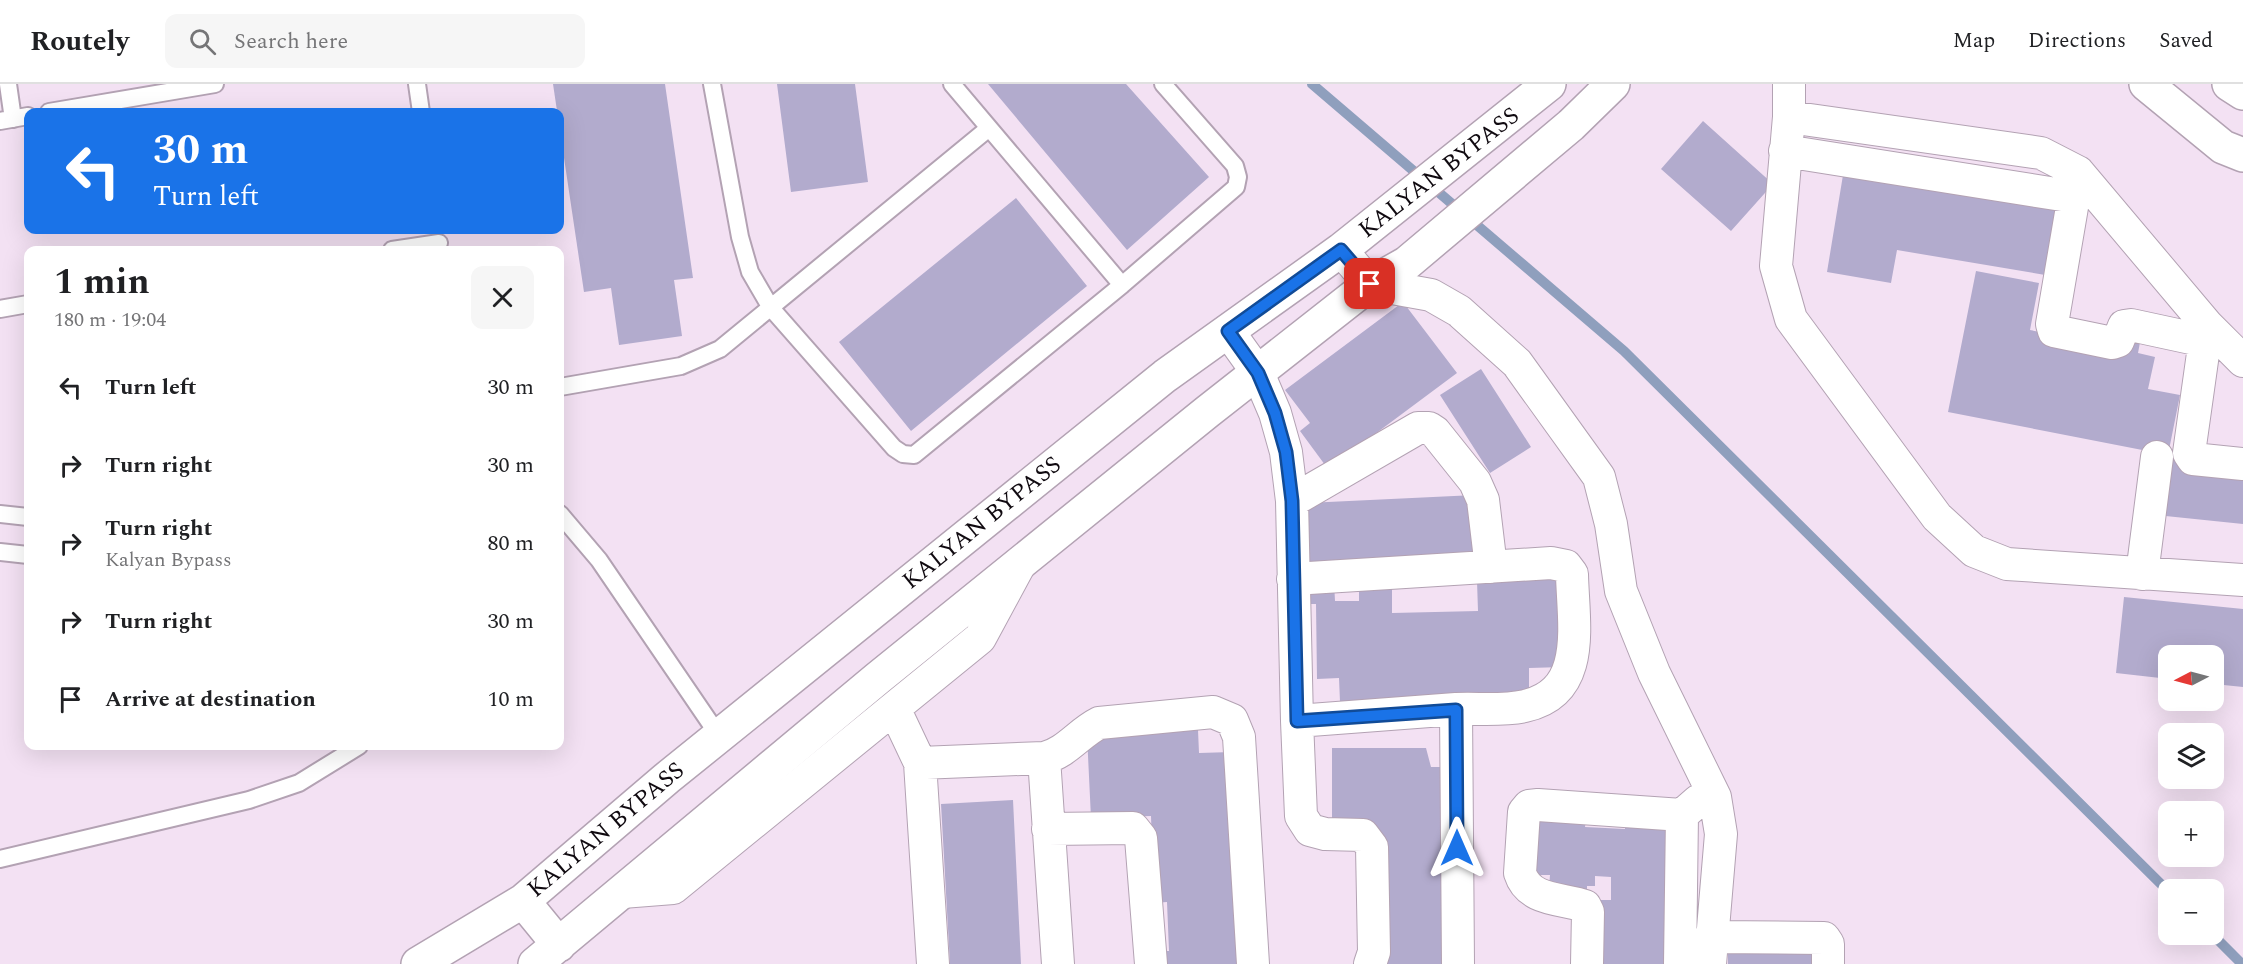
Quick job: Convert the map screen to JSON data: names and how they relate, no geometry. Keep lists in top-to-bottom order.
{
  "streets": {
    "main road": ["KALYAN BYPASS"]
  },
  "north": "left",
  "page": {
    "header": "Routely",
    "search": "Search here",
    "nav": ["Map", "Directions", "Saved"],
    "turn": ["30 m", "Turn left"],
    "heading": ["1 min", "180 m · 19:04"],
    "list": [
      {
        "name": "Turn left",
        "value": "30 m"
      },
      {
        "name": "Turn right",
        "value": "30 m"
      },
      {
        "name": "Turn right",
        "note": "Kalyan Bypass",
        "value": "80 m"
      },
      {
        "name": "Turn right",
        "value": "30 m"
      },
      {
        "name": "Arrive at destination",
        "value": "10 m"
      }
    ],
    "map_buttons": ["+", "−"]
  }
}
